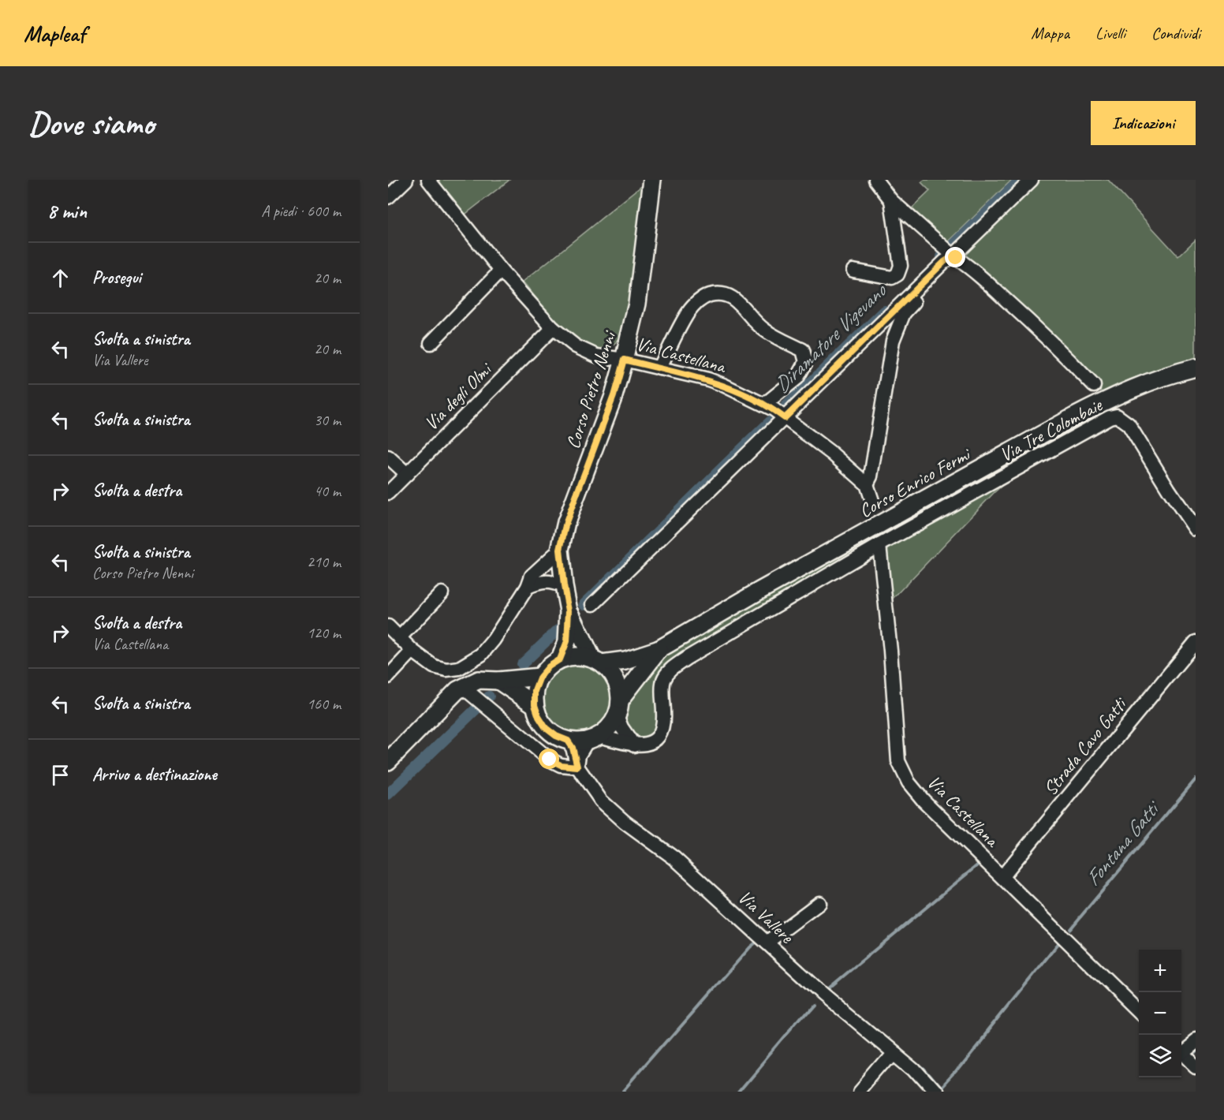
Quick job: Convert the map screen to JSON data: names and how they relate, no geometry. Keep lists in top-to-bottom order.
{
  "streets": {
    "main road": ["Corso Pietro Nenni", "Corso Enrico Fermi"],
    "street": [
      "Via Castellana",
      "Via degli Olmi",
      "Via Tre Colombaie",
      "Strada Cavo Gatti",
      "Via Vallere"
    ]
  },
  "crossings": [
    ["Via Castellana", "Corso Pietro Nenni"],
    ["Via Castellana", "Via degli Olmi"],
    ["Via Castellana", "Via Tre Colombaie"],
    ["Via Castellana", "Strada Cavo Gatti"],
    ["Corso Pietro Nenni", "Corso Enrico Fermi"],
    ["Corso Pietro Nenni", "Via Vallere"],
    ["Corso Enrico Fermi", "Via Vallere"]
  ],
  "water": ["Diramatore Vigevano", "Fontana Gatti"],
  "page": {
    "header": "Mapleaf",
    "nav": ["Mappa", "Livelli", "Condividi"],
    "buttons": "Indicazioni",
    "title": "Dove siamo",
    "heading": ["8 min", "A piedi · 600 m"],
    "list": [
      ["Prosegui", "20 m"],
      ["Svolta a sinistra", "Via Vallere", "20 m"],
      ["Svolta a sinistra", "30 m"],
      ["Svolta a destra", "40 m"],
      ["Svolta a sinistra", "Corso Pietro Nenni", "210 m"],
      ["Svolta a destra", "Via Castellana", "120 m"],
      ["Svolta a sinistra", "160 m"],
      "Arrivo a destinazione"
    ],
    "map_buttons": ["+", "−"]
  }
}
